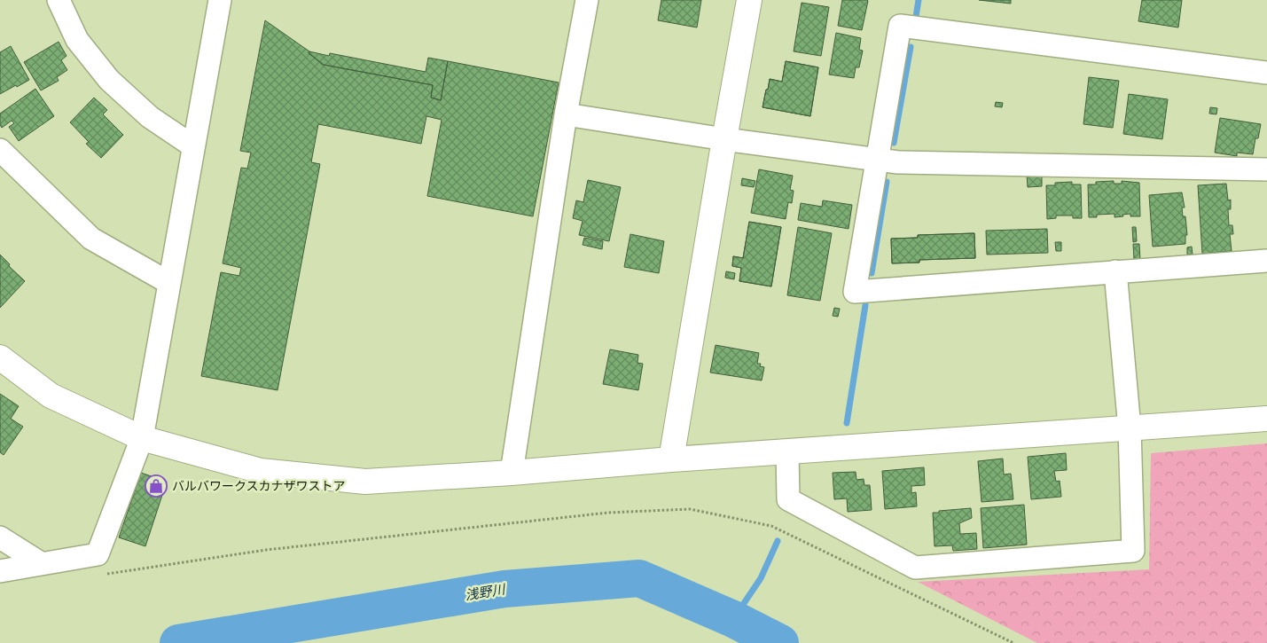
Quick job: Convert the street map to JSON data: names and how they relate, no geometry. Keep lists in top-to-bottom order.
{
  "water": ["浅野川"],
  "places": {
    "shop": ["バルバワークスカナザワストア"]
  }
}
